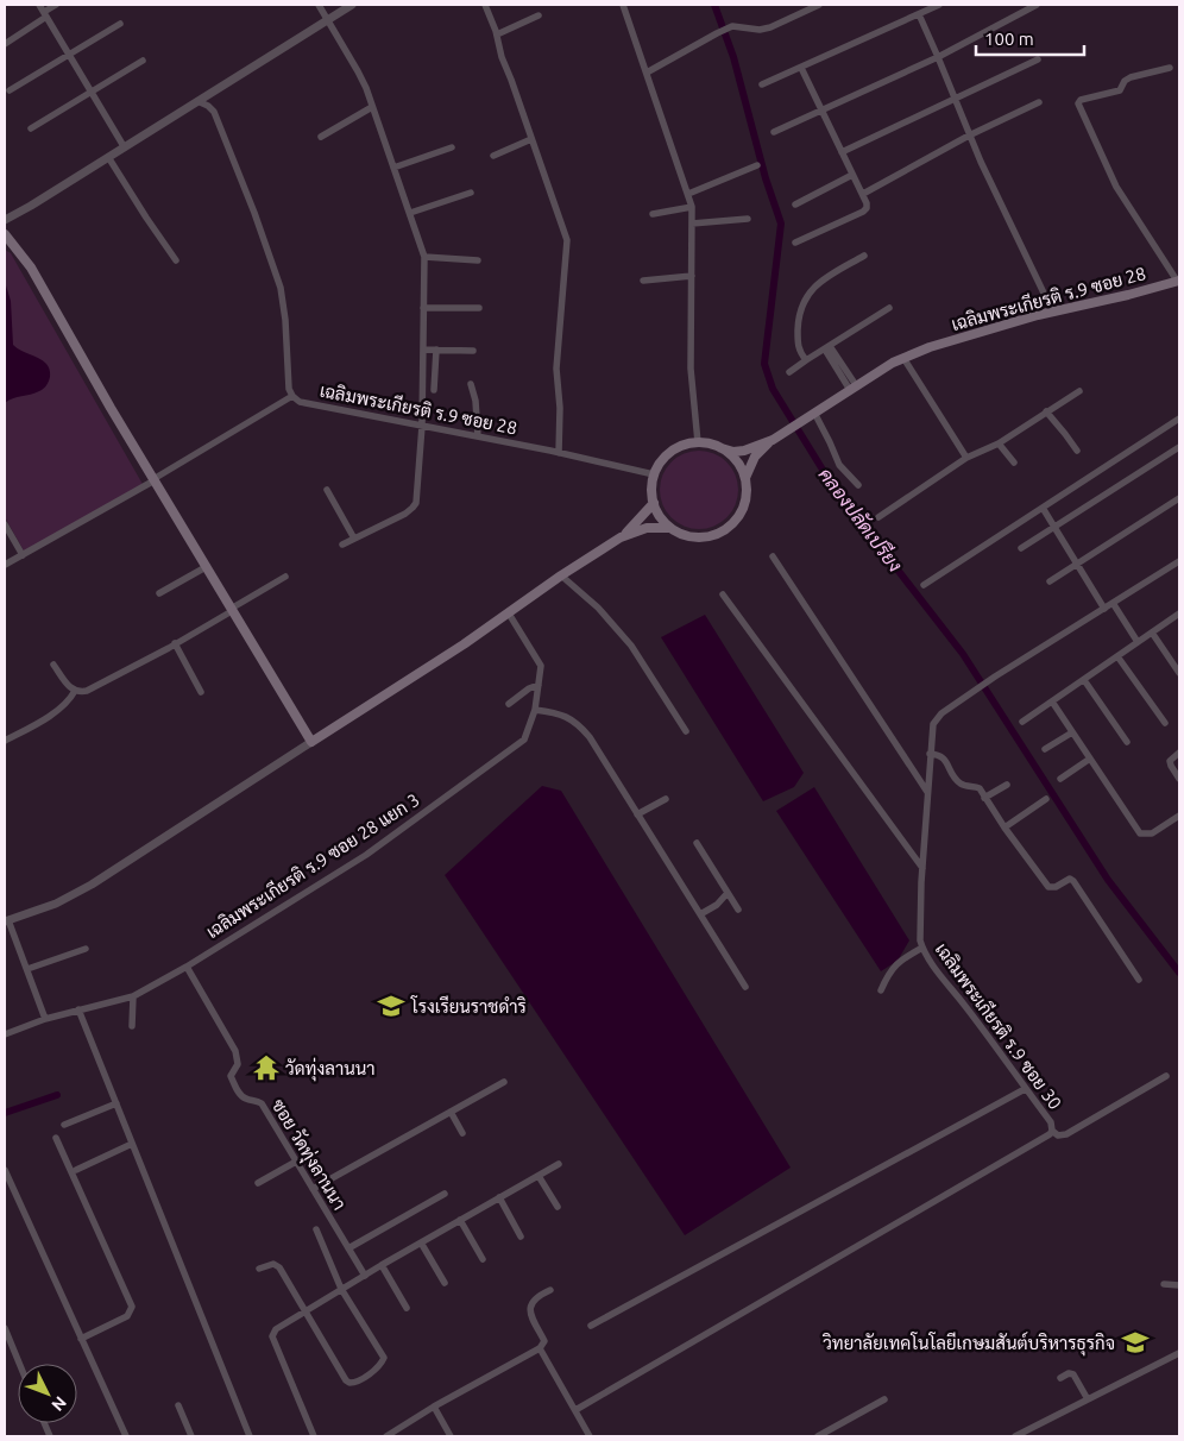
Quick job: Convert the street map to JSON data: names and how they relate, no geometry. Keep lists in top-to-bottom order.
{
  "streets": {
    "main road": ["เฉลิมพระเกียรติ ร.9 ซอย 28"],
    "street": ["เฉลิมพระเกียรติ ร.9 ซอย 28 แยก 3", "เฉลิมพระเกียรติ ร.9 ซอย 30", "ซอย วัดทุ่งลานนา"]
  },
  "crossings": [
    ["เฉลิมพระเกียรติ ร.9 ซอย 28 แยก 3", "ซอย วัดทุ่งลานนา"]
  ],
  "water": ["คลองปลัดเปรียง"],
  "places": {
    "school or university": ["โรงเรียนราชดำริ", "วิทยาลัยเทคโนโลยีเกษมสันต์บริหารธุรกิจ"],
    "temple": ["วัดทุ่งลานนา"]
  },
  "scale_bar": "100 m",
  "north": "bottom right"
}
